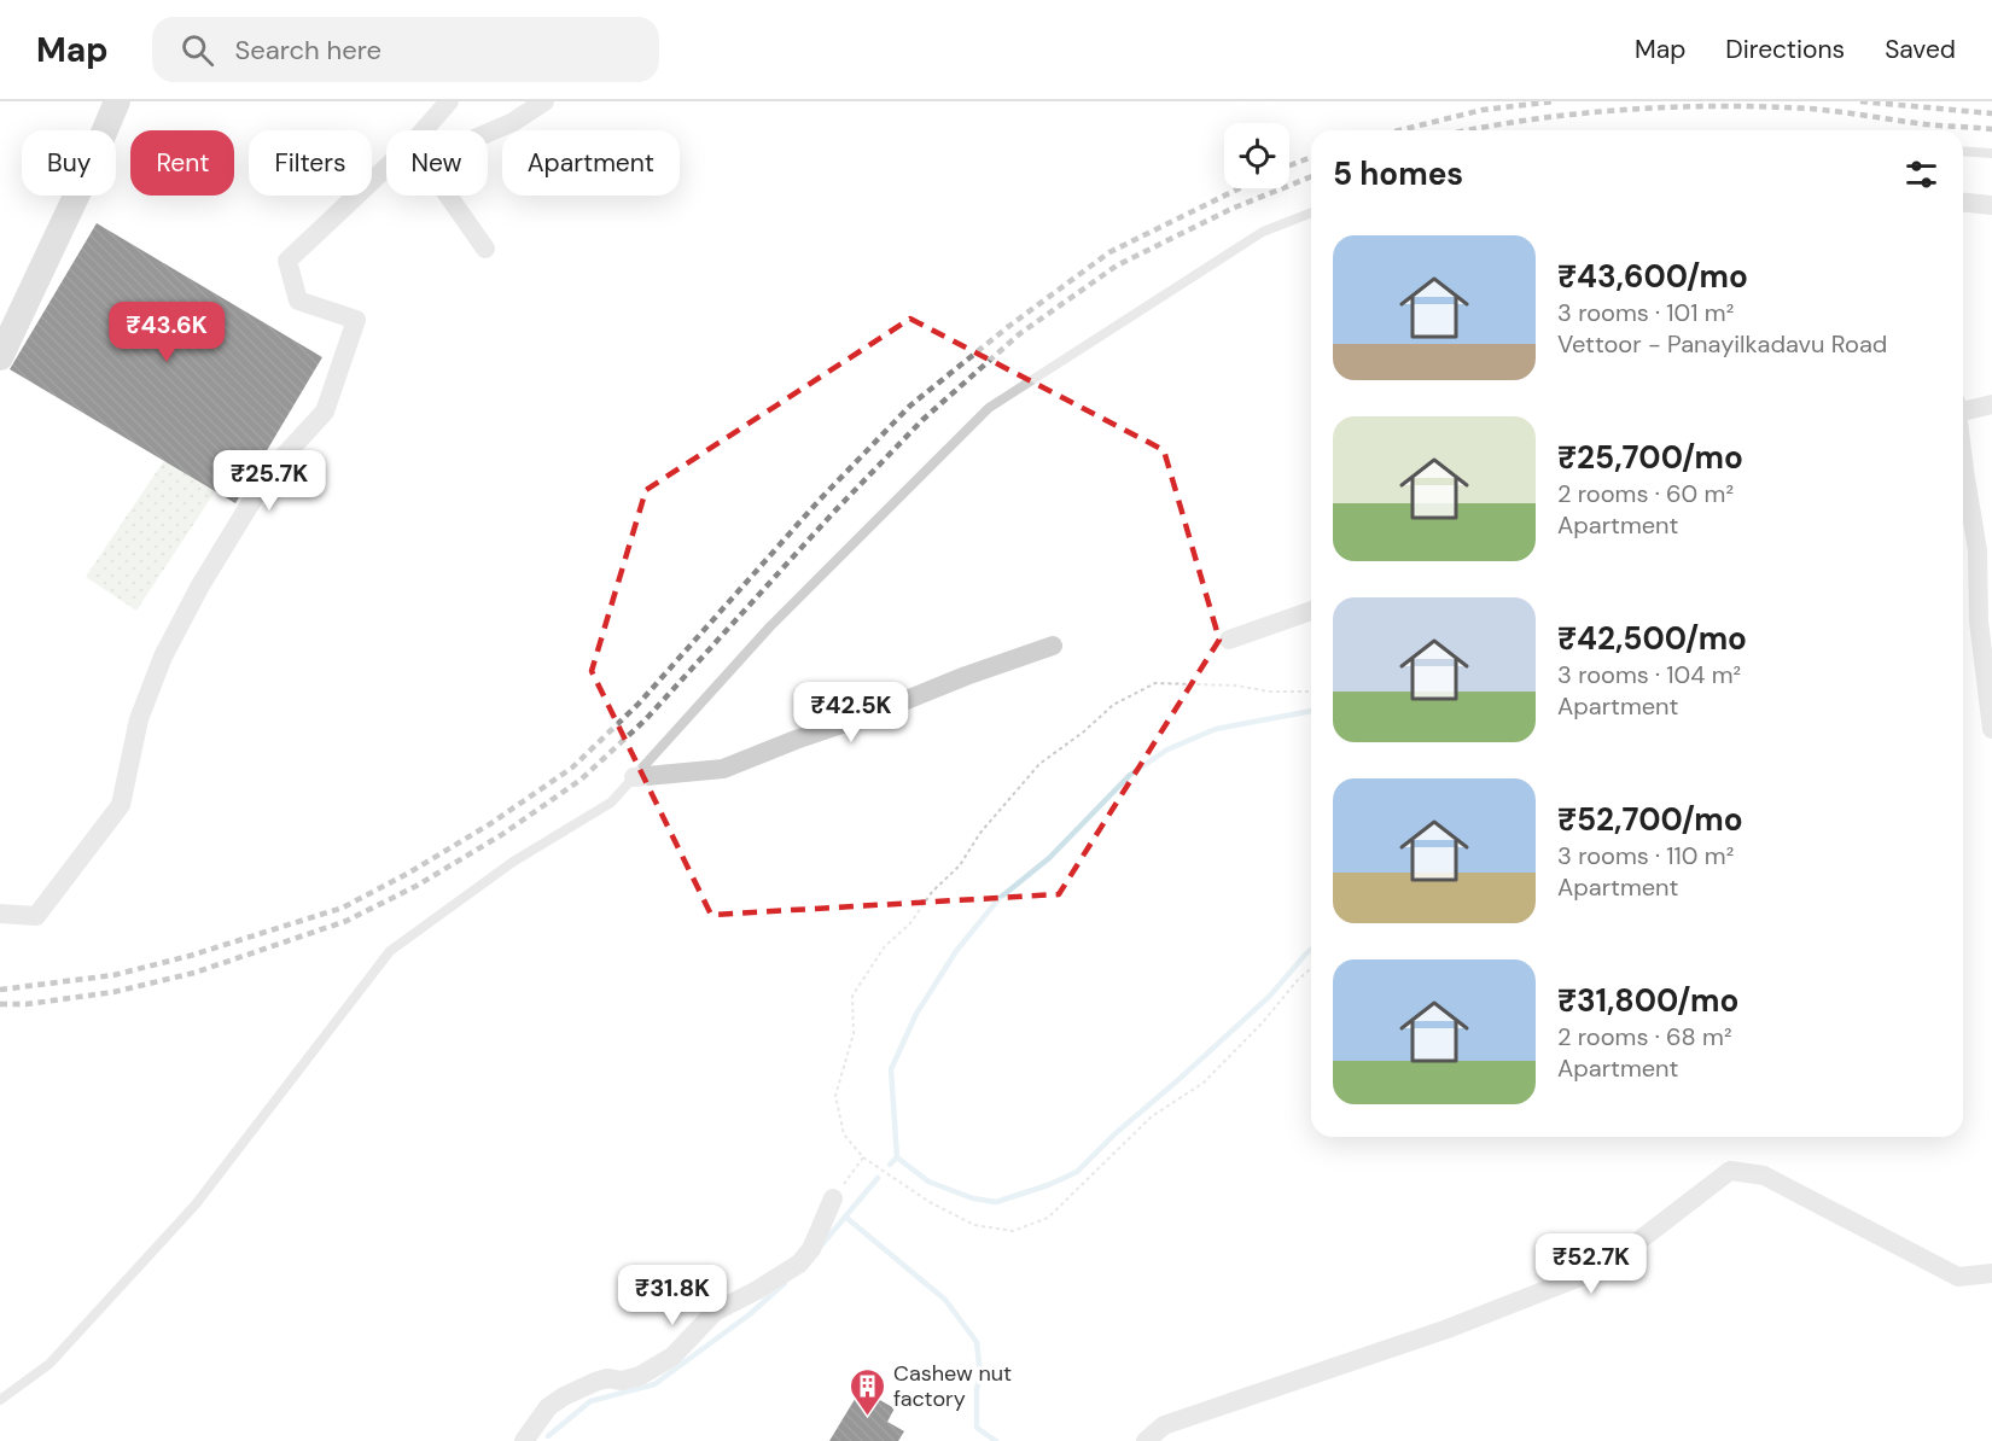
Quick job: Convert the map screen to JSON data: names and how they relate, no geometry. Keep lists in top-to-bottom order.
{
  "places": {
    "building": ["Cashew nut factory"]
  },
  "page": {
    "header": "Map",
    "search": "Search here",
    "nav": ["Map", "Directions", "Saved"],
    "chip": [
      "Buy",
      "Rent",
      "Filters",
      "New",
      "Apartment"
    ],
    "heading": "5 homes",
    "list": [
      {
        "name": "₹43,600/mo",
        "note": "3 rooms · 101 m² · Vettoor - Panayilkadavu Road"
      },
      {
        "name": "₹25,700/mo",
        "note": "2 rooms · 60 m² · Apartment"
      },
      {
        "name": "₹42,500/mo",
        "note": "3 rooms · 104 m² · Apartment"
      },
      {
        "name": "₹52,700/mo",
        "note": "3 rooms · 110 m² · Apartment"
      },
      {
        "name": "₹31,800/mo",
        "note": "2 rooms · 68 m² · Apartment"
      }
    ],
    "price": [
      "₹43.6K",
      "₹25.7K",
      "₹42.5K",
      "₹52.7K",
      "₹31.8K"
    ]
  }
}
